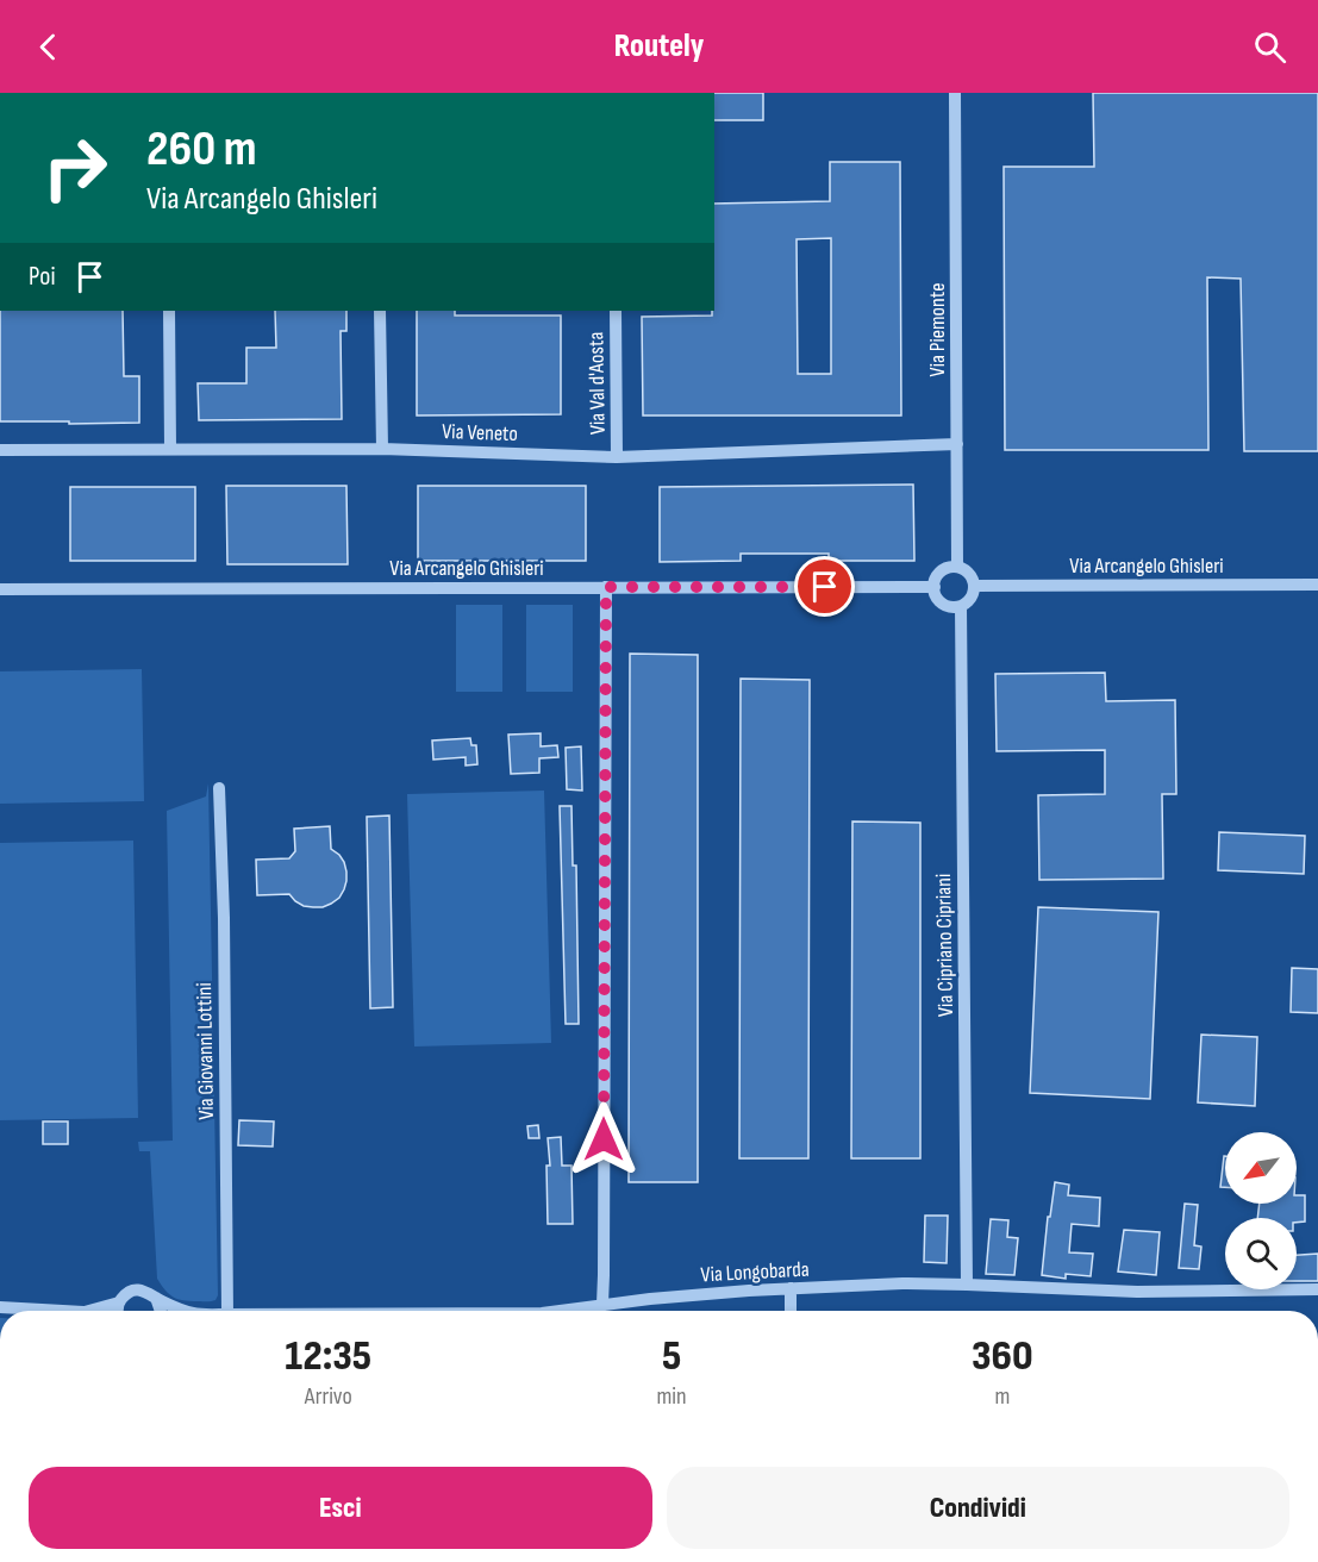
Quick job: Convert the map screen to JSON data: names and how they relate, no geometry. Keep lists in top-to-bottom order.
{
  "streets": {
    "street": [
      "Via Piemonte",
      "Via Val d'Aosta",
      "Via Veneto",
      "Via Arcangelo Ghisleri",
      "Via Cipriano Cipriani",
      "Via Giovanni Lottini",
      "Via Longobarda"
    ]
  },
  "crossings": [
    ["Via Piemonte", "Via Veneto"],
    ["Via Piemonte", "Via Arcangelo Ghisleri"],
    ["Via Piemonte", "Via Cipriano Cipriani"],
    ["Via Val d'Aosta", "Via Veneto"],
    ["Via Arcangelo Ghisleri", "Via Cipriano Cipriani"],
    ["Via Cipriano Cipriani", "Via Longobarda"]
  ],
  "north": "bottom left",
  "page": {
    "header": "Routely",
    "turn": ["260 m", "Via Arcangelo Ghisleri"],
    "then": "Poi",
    "eta": [
      "12:35",
      "Arrivo",
      "5",
      "min",
      "360",
      "m"
    ],
    "buttons": ["Esci", "Condividi"]
  }
}
